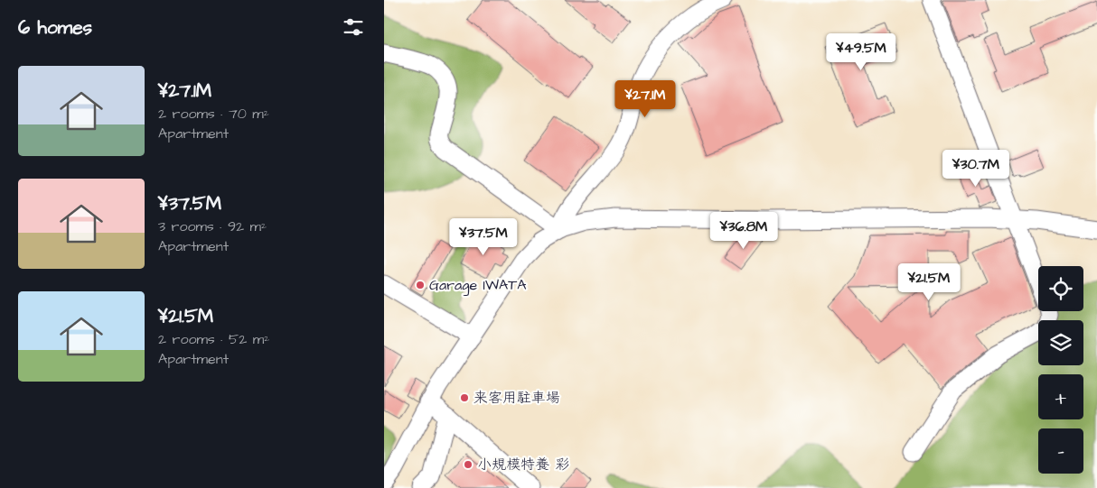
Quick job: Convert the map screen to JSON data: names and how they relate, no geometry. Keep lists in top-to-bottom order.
{
  "places": ["Garage IWATA", "来客用駐車場", "小規模特養 彩"],
  "page": {
    "heading": "6 homes",
    "price": [
      "¥49.5M",
      "¥27.1M",
      "¥30.7M",
      "¥36.8M",
      "¥37.5M",
      "¥21.5M"
    ],
    "list": [
      {
        "name": "¥27.1M",
        "note": "2 rooms · 70 m² · Apartment"
      },
      {
        "name": "¥37.5M",
        "note": "3 rooms · 92 m² · Apartment"
      },
      {
        "name": "¥21.5M",
        "note": "2 rooms · 52 m² · Apartment"
      }
    ],
    "map_buttons": ["+", "−"]
  }
}
